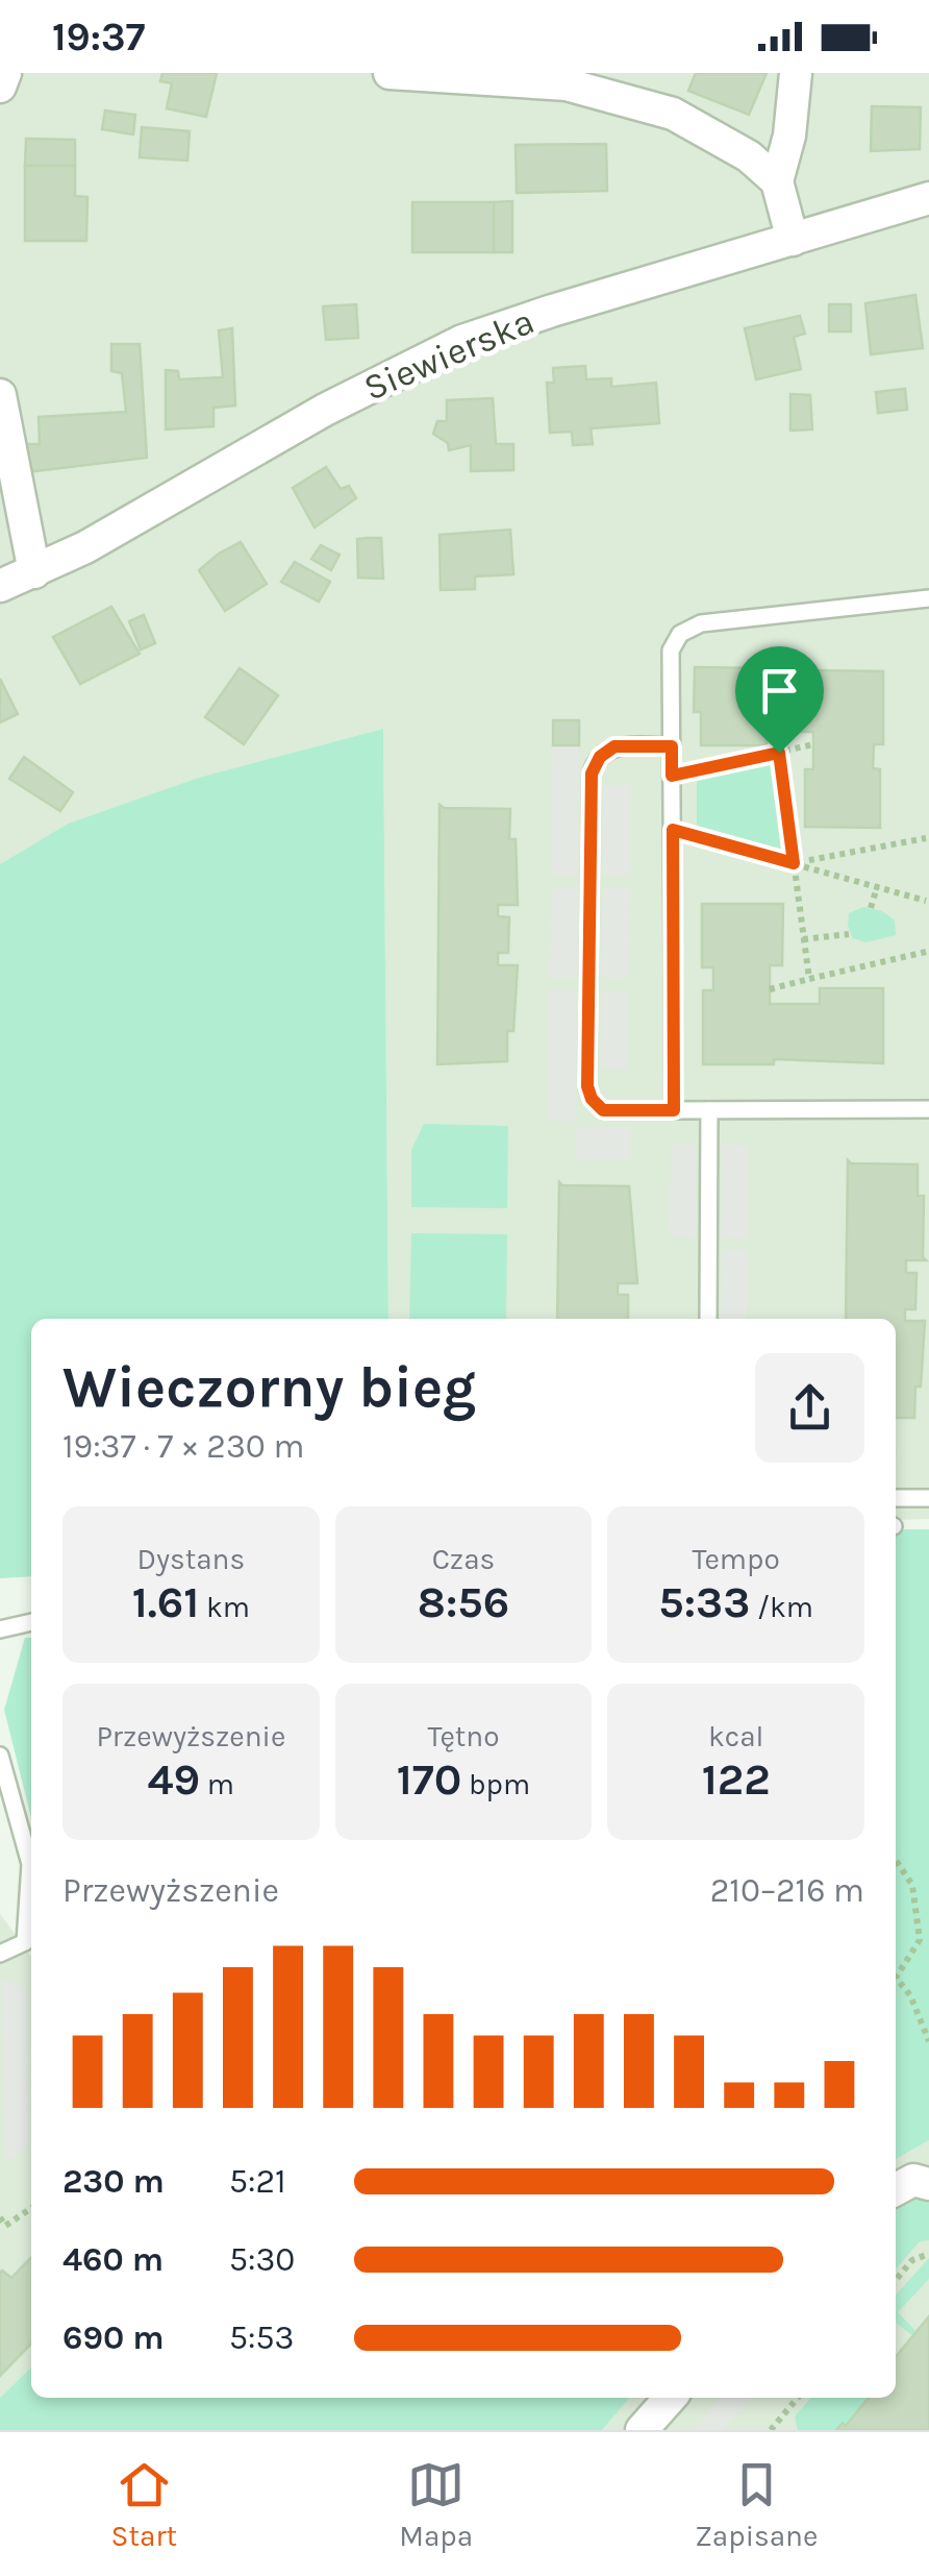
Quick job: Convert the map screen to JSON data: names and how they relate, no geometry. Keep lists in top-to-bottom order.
{
  "streets": {
    "street": ["Siewierska"]
  },
  "page": {
    "status": "19:37",
    "heading": ["Wieczorny bieg", "19:37 · 7 × 230 m"],
    "stats": [
      ["Dystans", "1.61 km"],
      ["Czas", "8:56"],
      ["Tempo", "5:33 /km"],
      ["Przewyższenie", "49 m"],
      ["Tętno", "170 bpm"],
      ["kcal", "122"]
    ],
    "chart": ["Przewyższenie", "210–216 m"],
    "list": [
      {
        "name": "230 m",
        "note": "5:21"
      },
      {
        "name": "460 m",
        "note": "5:30"
      },
      {
        "name": "690 m",
        "note": "5:53"
      }
    ],
    "tabs": ["Start", "Mapa", "Zapisane"]
  }
}
